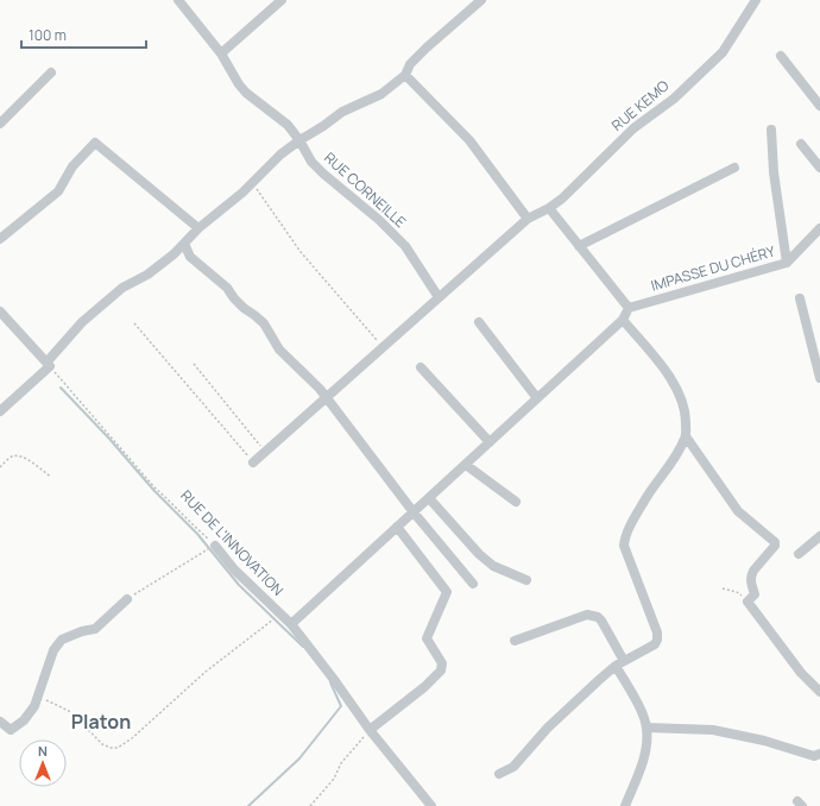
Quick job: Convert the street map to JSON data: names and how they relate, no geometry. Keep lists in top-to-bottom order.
{
  "streets": {
    "street": [
      "RUE KEMO",
      "RUE CORNEILLE",
      "IMPASSE DU CHÉRY",
      "RUE DE L'INNOVATION"
    ]
  },
  "crossings": [
    ["RUE KEMO", "RUE CORNEILLE"]
  ],
  "districts": ["Platon"],
  "scale_bar": "100 m",
  "north": "top"
}
